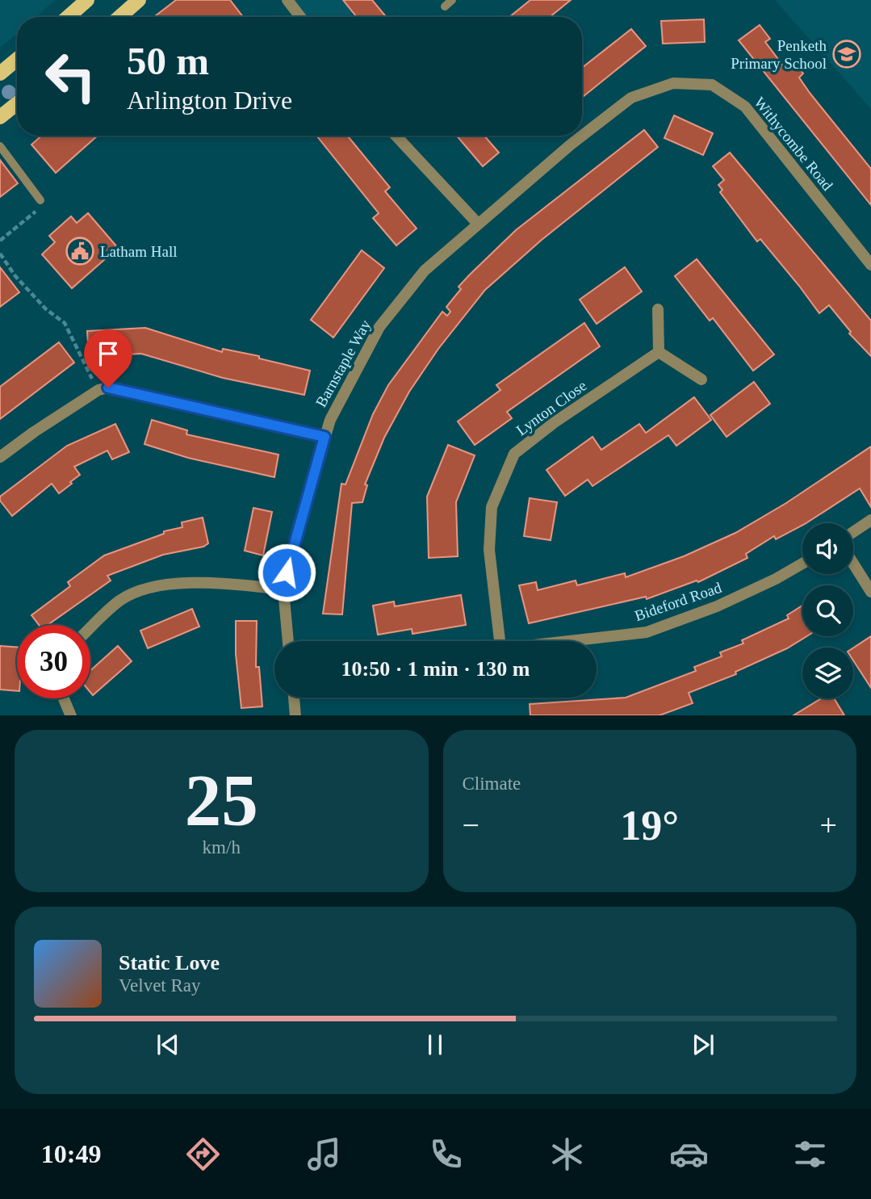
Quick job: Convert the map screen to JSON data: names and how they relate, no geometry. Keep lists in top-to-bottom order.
{
  "streets": {
    "street": [
      "Withycombe Road",
      "Barnstaple Way",
      "Lynton Close",
      "Bideford Road"
    ]
  },
  "crossings": [
    ["Withycombe Road", "Barnstaple Way"]
  ],
  "places": {
    "school or university": ["Penketh Primary School"],
    "public building": ["Latham Hall"]
  },
  "page": {
    "turn": ["50 m", "Arlington Drive"],
    "limit": "30",
    "trip": "10:50 · 1 min · 130 m",
    "tile": [
      ["25", "km/h"],
      "Climate"
    ],
    "heat": ["−", "19°", "+"],
    "song": ["Static Love", "Velvet Ray"],
    "tabs": "10:49"
  }
}
